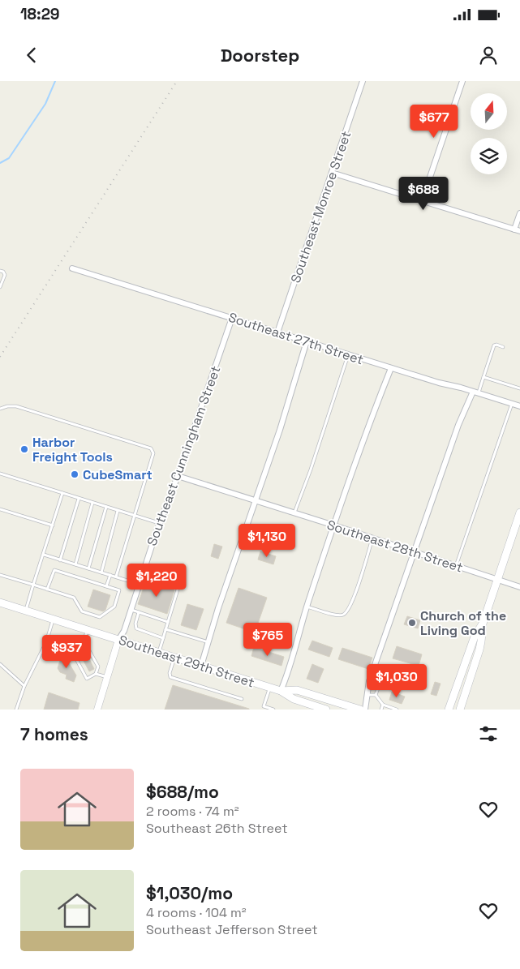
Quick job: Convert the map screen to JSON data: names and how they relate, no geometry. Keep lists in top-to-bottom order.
{
  "streets": {
    "main road": ["Southeast 29th Street"],
    "street": [
      "Southeast Monroe Street",
      "Southeast 27th Street",
      "Southeast Cunningham Street",
      "Southeast 28th Street"
    ]
  },
  "crossings": [
    ["Southeast Monroe Street", "Southeast 27th Street"],
    ["Southeast 27th Street", "Southeast Cunningham Street"],
    ["Southeast Cunningham Street", "Southeast 28th Street"],
    ["Southeast Cunningham Street", "Southeast 29th Street"]
  ],
  "places": ["Harbor Freight Tools", "CubeSmart", "Church of the Living God"],
  "north": "top",
  "page": {
    "status": "18:29",
    "header": "Doorstep",
    "price": [
      "$677",
      "$688",
      "$1,130",
      "$1,220",
      "$765",
      "$937",
      "$1,030"
    ],
    "heading": "7 homes",
    "list": [
      {
        "name": "$688/mo",
        "note": "2 rooms · 74 m² · Southeast 26th Street"
      },
      {
        "name": "$1,030/mo",
        "note": "4 rooms · 104 m² · Southeast Jefferson Street"
      }
    ]
  }
}
